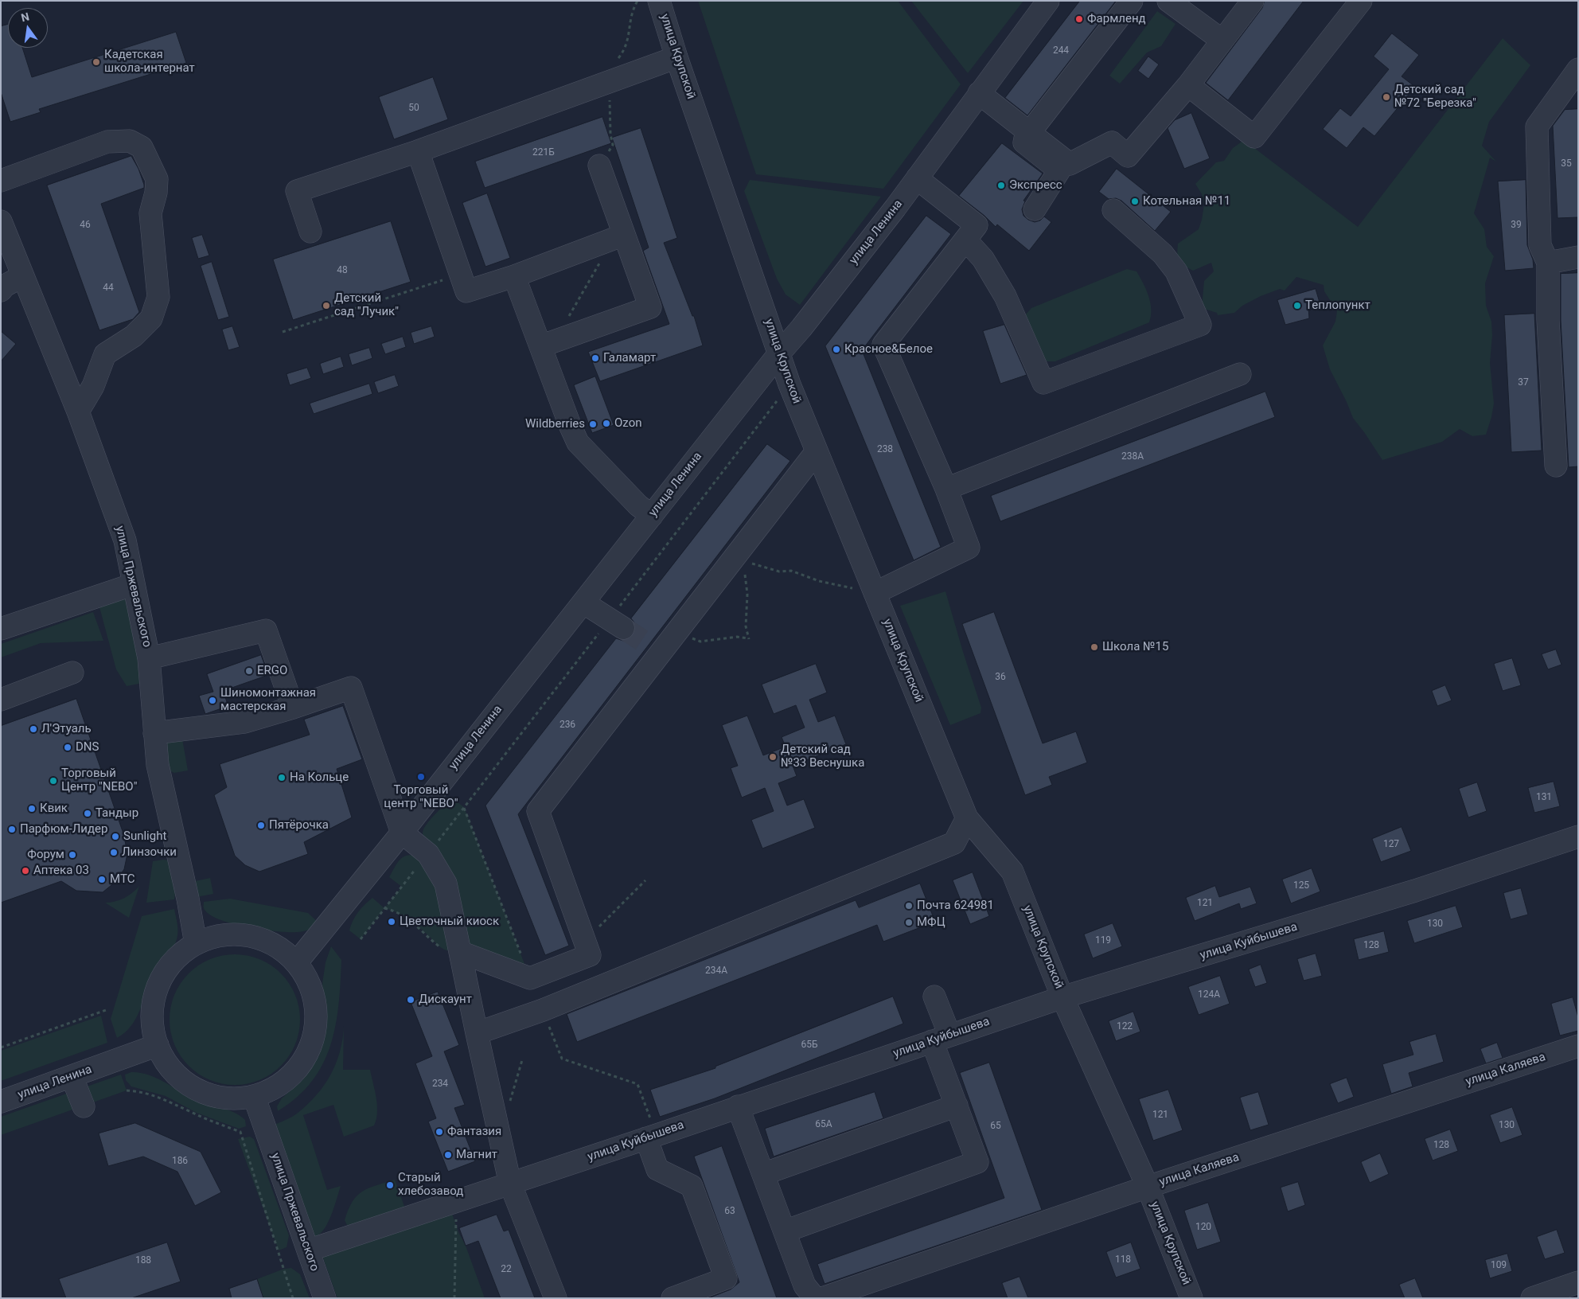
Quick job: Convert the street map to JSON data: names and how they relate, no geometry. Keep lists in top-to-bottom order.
{
  "streets": {
    "street": [
      "улица Крупской",
      "улица Ленина",
      "улица Пржевальского",
      "улица Куйбышева",
      "улица Каляева"
    ]
  },
  "crossings": [
    ["улица Крупской", "улица Ленина"],
    ["улица Крупской", "улица Куйбышева"],
    ["улица Крупской", "улица Каляева"],
    ["улица Пржевальского", "улица Куйбышева"]
  ],
  "places": [
    "Фармленд",
    "Кадетская школа-интернат",
    "Детский сад №72 \"Березка\"",
    "Экспресс",
    "Котельная №11",
    "Детский сад \"Лучик\"",
    "Теплопункт",
    "Красное&Белое",
    "Галамарт",
    "Ozon",
    "Wildberries",
    "Школа №15",
    "ERGO",
    "Шиномонтажная мастерская",
    "Л'Этуаль",
    "DNS",
    "Детский сад №33 Веснушка",
    "Торговый центр \"NEBO\"",
    "На Кольце",
    "Торговый Центр \"NEBO\"",
    "Квик",
    "Тандыр",
    "Пятёрочка",
    "Парфюм-Лидер",
    "Sunlight",
    "Линзочки",
    "Форум",
    "Аптека 03",
    "МТС",
    "Почта 624981",
    "Цветочный киоск",
    "МФЦ",
    "Дискаунт",
    "Фантазия",
    "Магнит",
    "Старый хлебозавод"
  ],
  "house_numbers": [
    "244",
    "50",
    "221Б",
    "35",
    "46",
    "39",
    "48",
    "44",
    "37",
    "238",
    "238А",
    "36",
    "236",
    "131",
    "127",
    "125",
    "121",
    "130",
    "119",
    "128",
    "234А",
    "124А",
    "122",
    "65Б",
    "234",
    "121",
    "65А",
    "130",
    "65",
    "128",
    "186",
    "63",
    "120",
    "118",
    "188",
    "109",
    "22"
  ],
  "north": "top"
}
